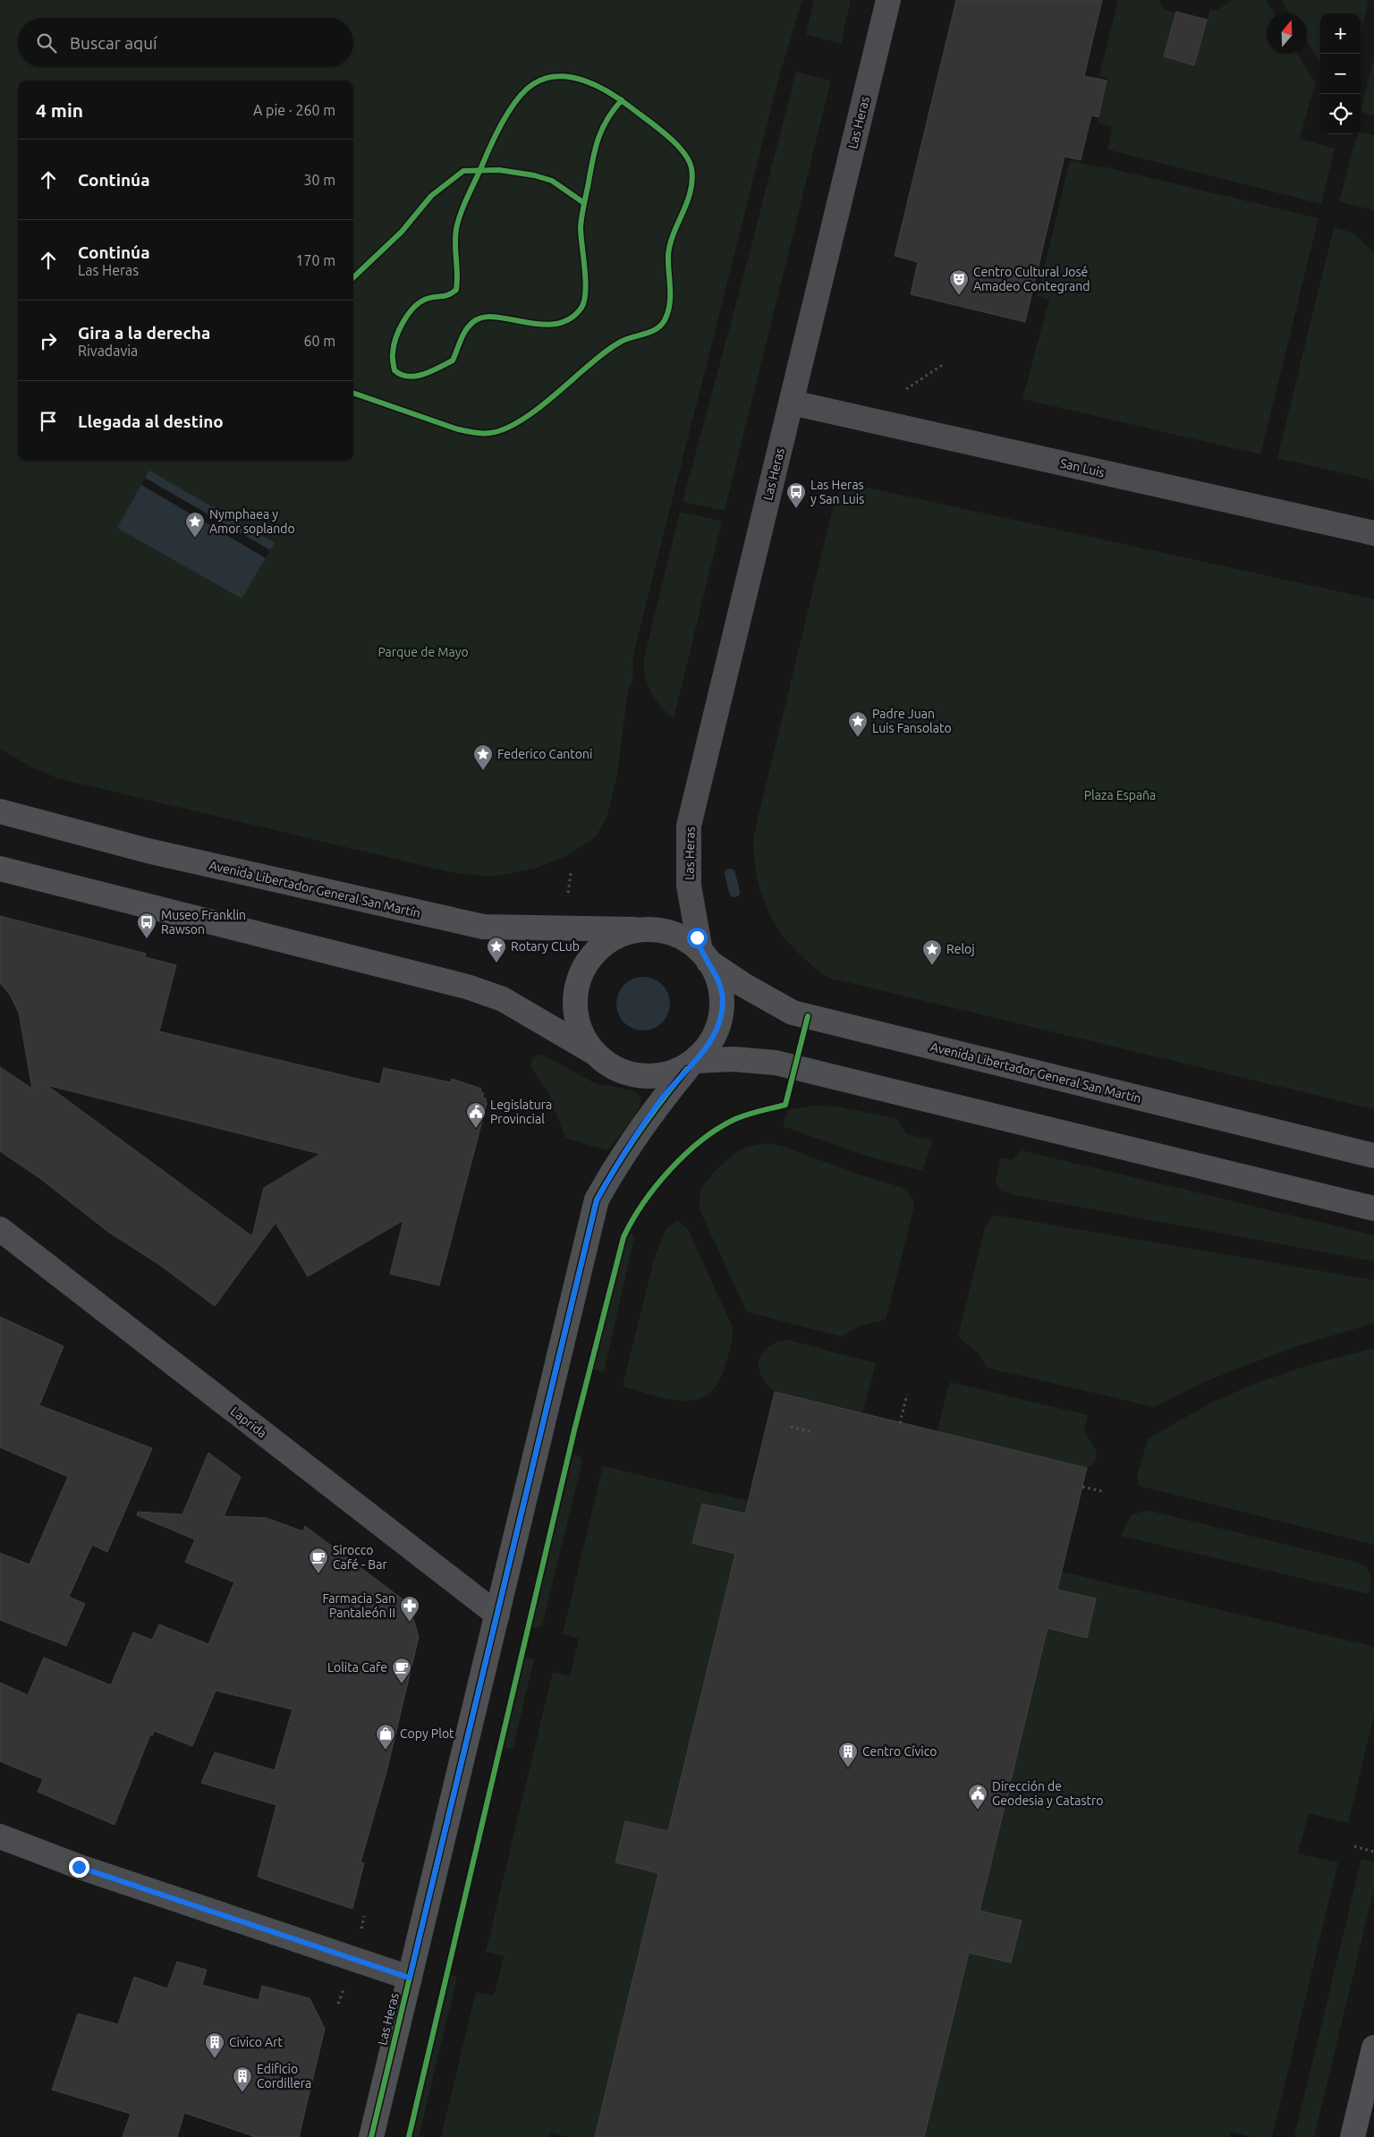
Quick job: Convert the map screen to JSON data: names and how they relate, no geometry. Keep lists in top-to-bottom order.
{
  "streets": {
    "main road": ["Las Heras", "Avenida Libertador General San Martín"],
    "street": ["San Luis", "Laprida"]
  },
  "crossings": [
    ["Las Heras", "San Luis"],
    ["Las Heras", "Avenida Libertador General San Martín"],
    ["Las Heras", "Laprida"]
  ],
  "parks": ["Parque de Mayo", "Plaza España"],
  "places": {
    "theatre": ["Centro Cultural José Amadeo Contegrand"],
    "bus stop": ["Las Heras y San Luis", "Museo Franklin Rawson"],
    "place": [
      "Nymphaea y Amor soplando",
      "Padre Juan Luis Fansolato",
      "Federico Cantoni",
      "Rotary CLub",
      "Reloj"
    ],
    "public building": ["Legislatura Provincial", "Dirección de Geodesia y Catastro"],
    "cafe": ["Sirocco Café - Bar", "Lolita Cafe"],
    "pharmacy": ["Farmacia San Pantaleón II"],
    "shop": ["Copy Plot"],
    "building": ["Centro Cívico", "Civico Art", "Edificio Cordillera"]
  },
  "north": "top",
  "page": {
    "map_buttons": ["+", "−"],
    "search": "Buscar aquí",
    "heading": ["4 min", "A pie · 260 m"],
    "list": [
      ["Continúa", "30 m"],
      ["Continúa", "Las Heras", "170 m"],
      ["Gira a la derecha", "Rivadavia", "60 m"],
      "Llegada al destino"
    ]
  }
}
